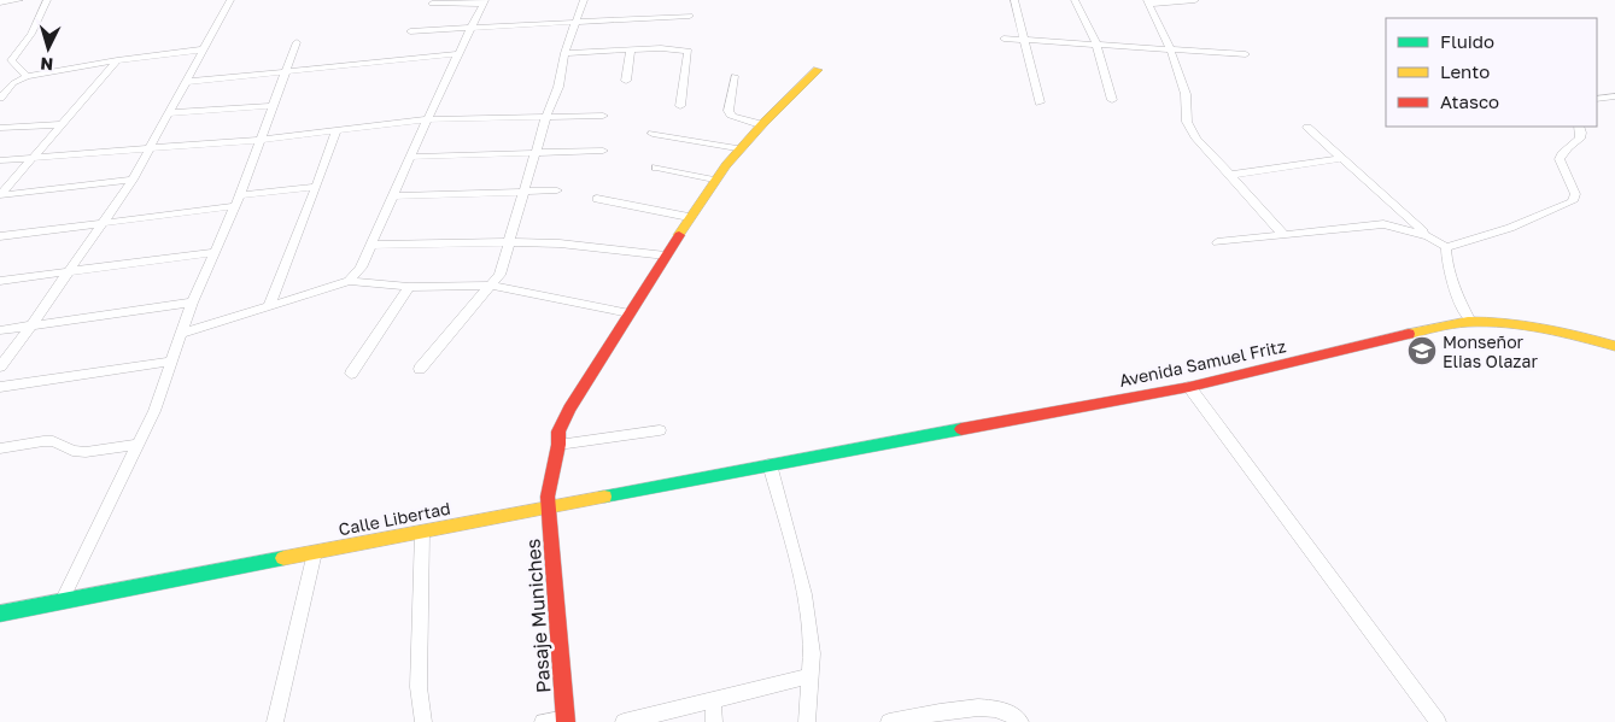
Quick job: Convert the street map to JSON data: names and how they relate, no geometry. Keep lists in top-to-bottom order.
{
  "streets": {
    "street": ["Avenida Samuel Fritz", "Calle Libertad", "Pasaje Muniches"]
  },
  "crossings": [
    ["Avenida Samuel Fritz", "Calle Libertad"],
    ["Calle Libertad", "Pasaje Muniches"]
  ],
  "places": {
    "school or university": ["Monseñor Elias Olazar"]
  },
  "legend": ["Fluido", "Lento", "Atasco"],
  "north": "bottom"
}
